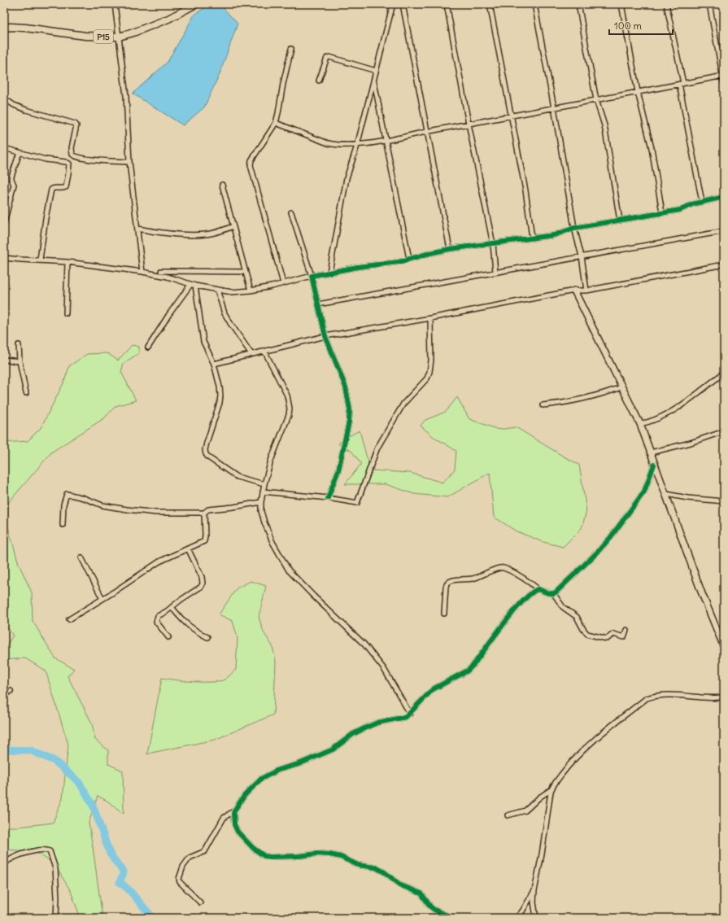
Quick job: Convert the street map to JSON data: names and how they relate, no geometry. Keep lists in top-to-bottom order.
{
  "streets": {
    "main road": ["P15"]
  },
  "scale_bar": "100 m"
}
